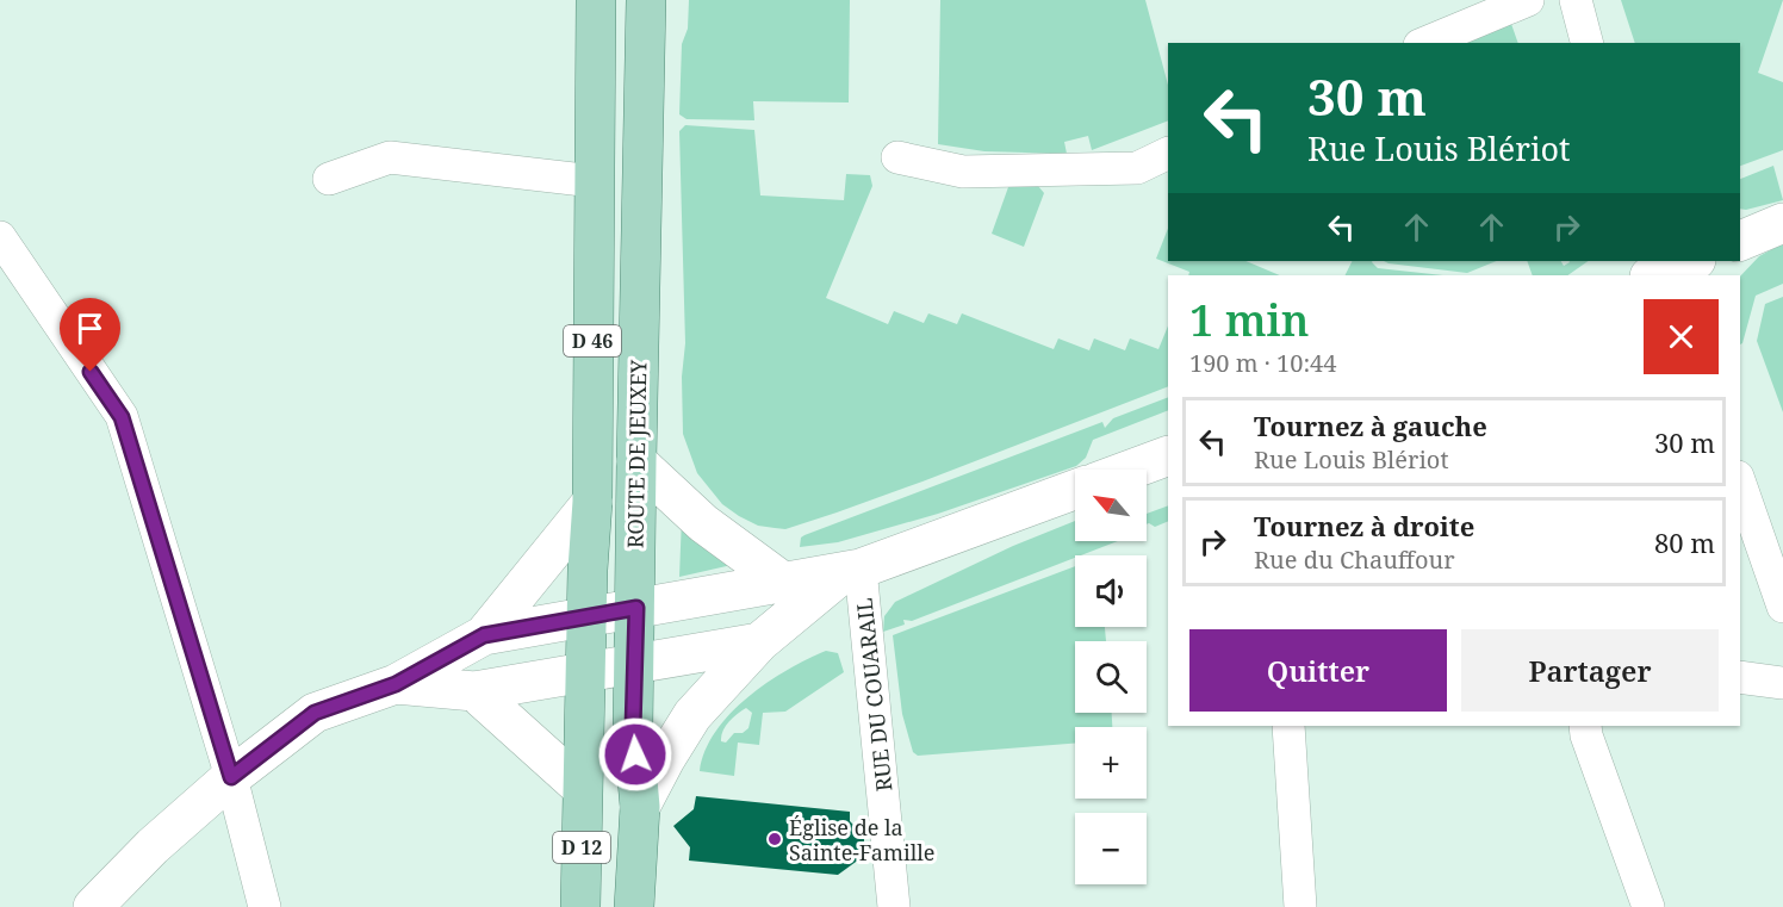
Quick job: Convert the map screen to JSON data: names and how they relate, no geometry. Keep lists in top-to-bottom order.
{
  "streets": {
    "main road": ["D 46", "ROUTE DE JEUXEY", "D 12"],
    "street": ["RUE DU COUARAIL"]
  },
  "places": ["Église de la Sainte-Famille"],
  "north": "top left",
  "page": {
    "turn": ["30 m", "Rue Louis Blériot"],
    "heading": ["1 min", "190 m · 10:44"],
    "list": [
      {
        "name": "Tournez à gauche",
        "note": "Rue Louis Blériot",
        "value": "30 m"
      },
      {
        "name": "Tournez à droite",
        "note": "Rue du Chauffour",
        "value": "80 m"
      }
    ],
    "map_buttons": ["+", "−"],
    "buttons": ["Quitter", "Partager"]
  }
}
